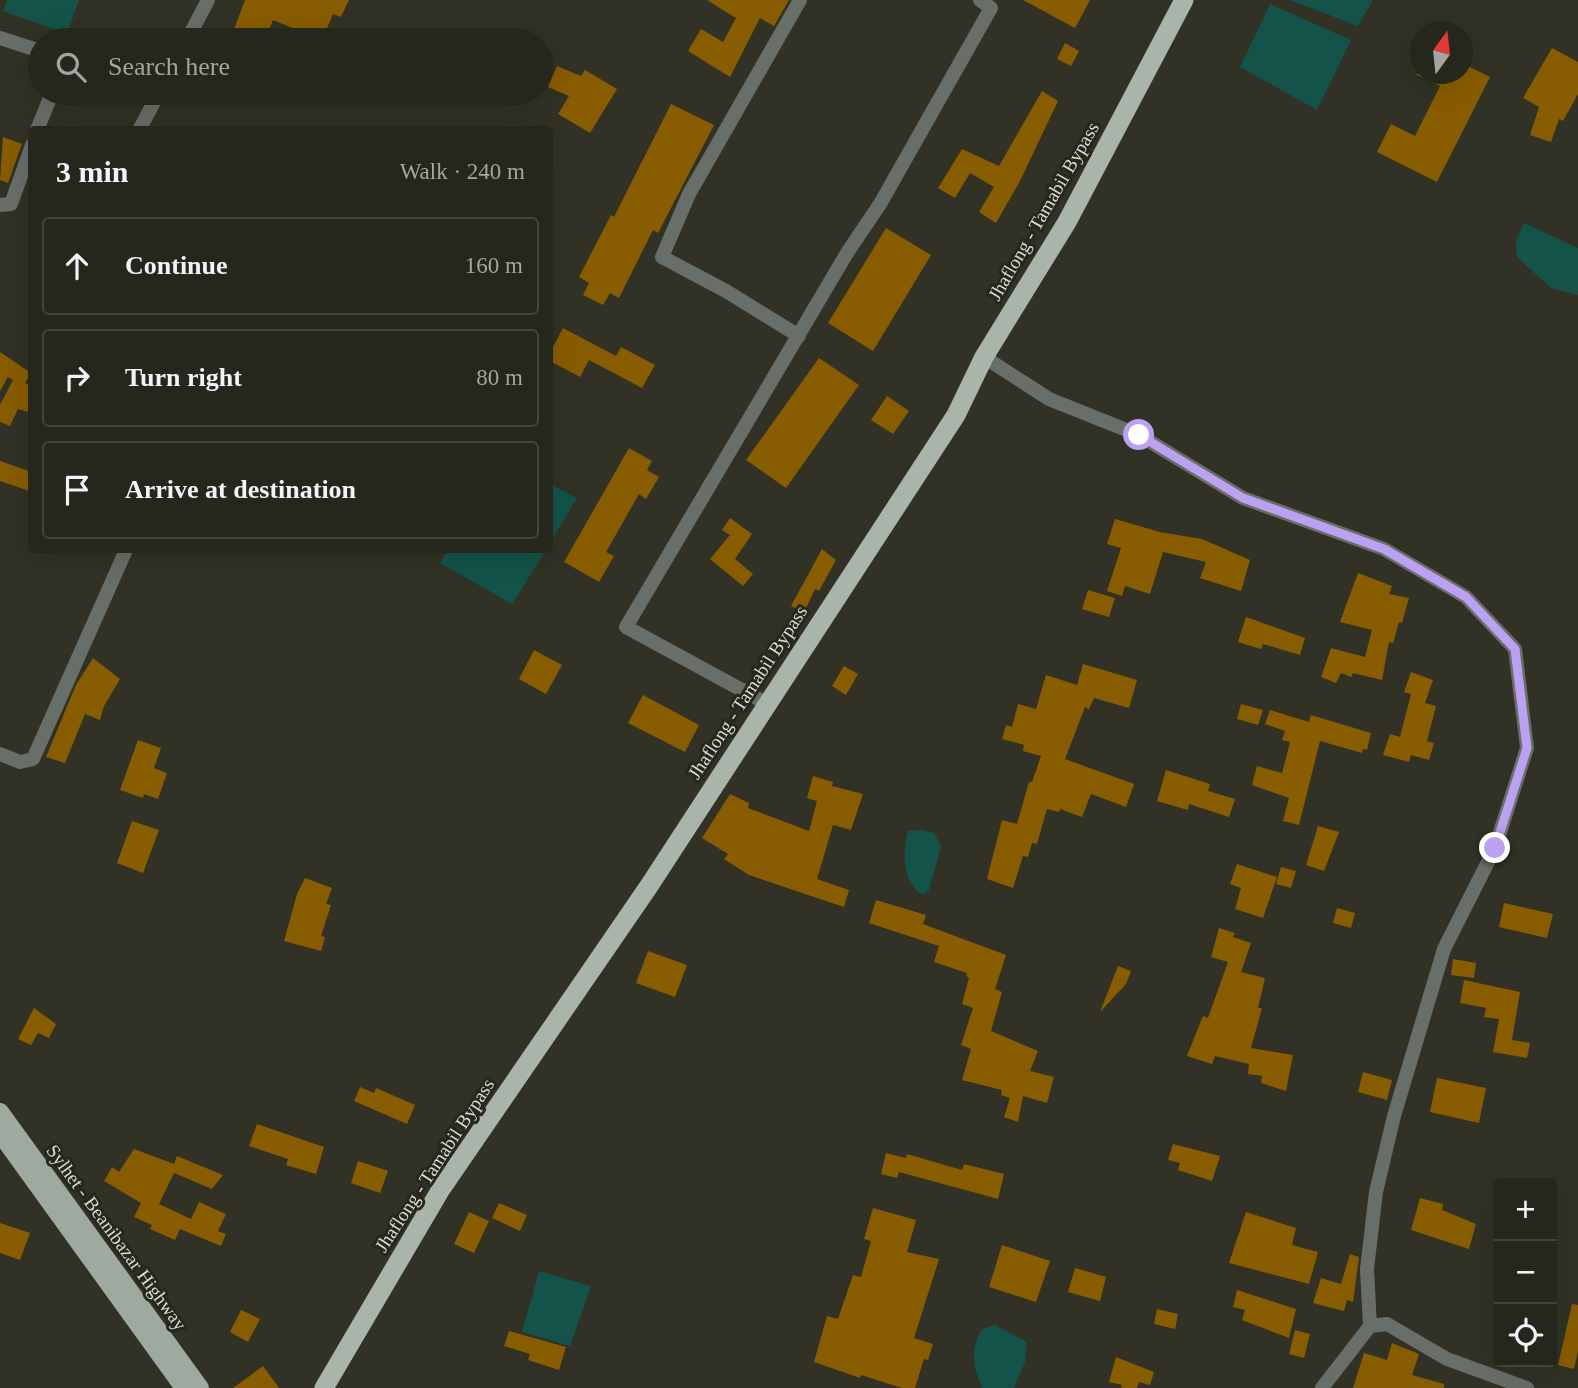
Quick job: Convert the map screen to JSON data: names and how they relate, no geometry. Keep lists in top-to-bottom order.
{
  "streets": {
    "highway": ["Jhaflong - Tamabil Bypass"],
    "main road": ["Sylhet - Beanibazar Highway"]
  },
  "north": "top",
  "page": {
    "search": "Search here",
    "heading": ["3 min", "Walk · 240 m"],
    "list": [
      ["Continue", "160 m"],
      ["Turn right", "80 m"],
      "Arrive at destination"
    ],
    "map_buttons": ["+", "−"]
  }
}
